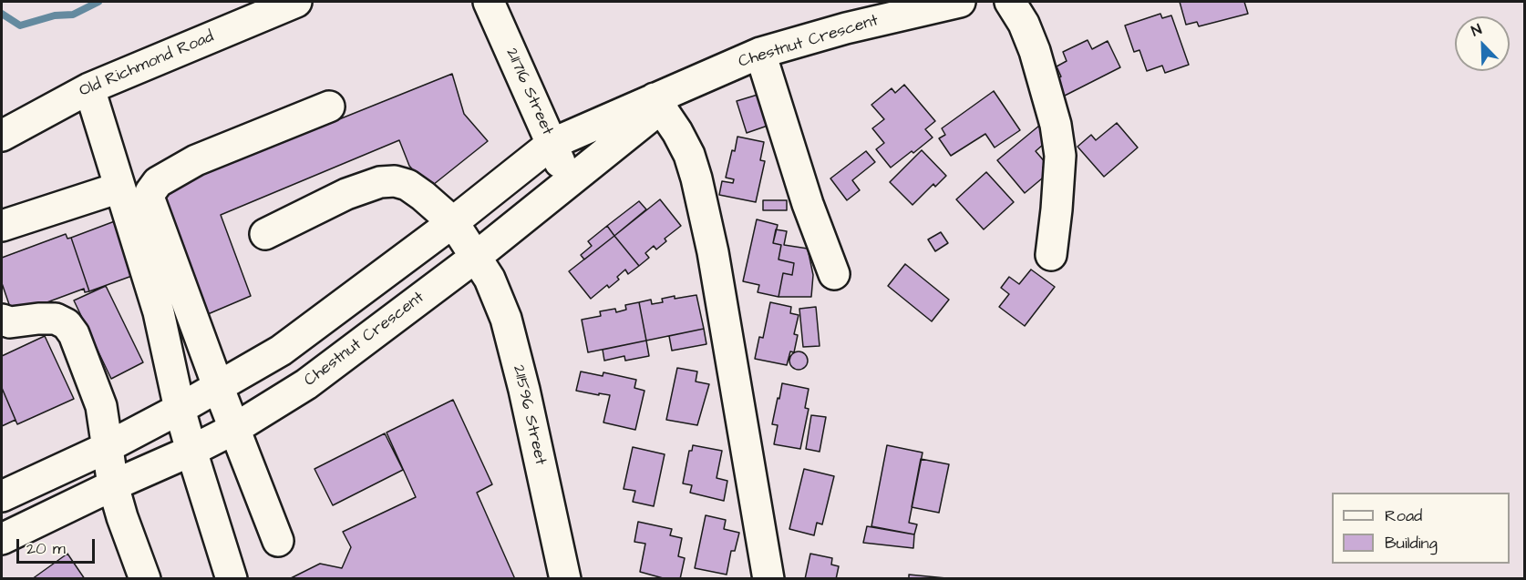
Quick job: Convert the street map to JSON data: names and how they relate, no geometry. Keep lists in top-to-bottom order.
{
  "streets": {
    "street": [
      "Chestnut Crescent",
      "Old Richmond Road",
      "211716 Street",
      "211596 Street"
    ]
  },
  "crossings": [
    ["Chestnut Crescent", "211716 Street"],
    ["Chestnut Crescent", "211596 Street"]
  ],
  "legend": ["Road", "Building"],
  "scale_bar": "20 m",
  "north": "top left"
}
